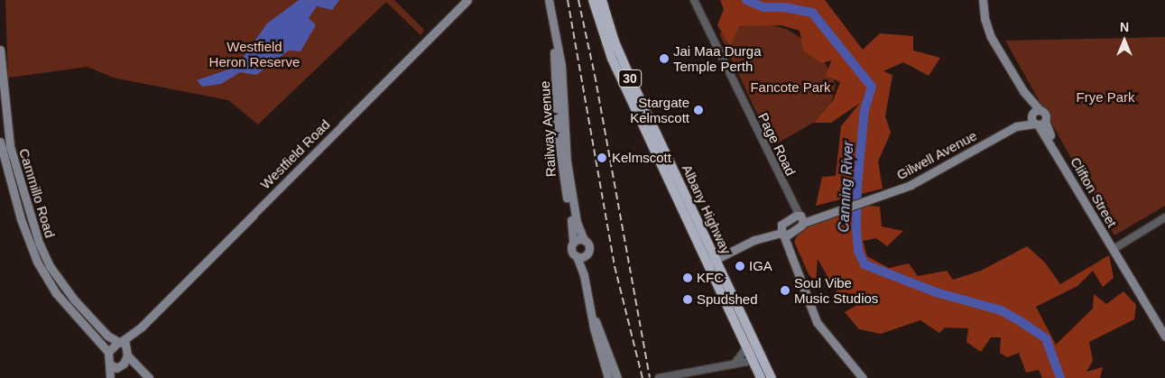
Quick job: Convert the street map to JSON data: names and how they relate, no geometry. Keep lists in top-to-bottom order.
{
  "streets": {
    "highway": ["30", "Albany Highway"],
    "main road": [
      "Railway Avenue",
      "Westfield Road",
      "Gilwell Avenue",
      "Clifton Street",
      "Cammillo Road"
    ],
    "street": ["Page Road"]
  },
  "crossings": [
    ["Page Road", "Gilwell Avenue"],
    ["Westfield Road", "Cammillo Road"],
    ["Gilwell Avenue", "Clifton Street"]
  ],
  "water": ["Canning River"],
  "parks": ["Westfield Heron Reserve", "Fancote Park", "Frye Park"],
  "places": [
    "Jai Maa Durga Temple Perth",
    "Stargate Kelmscott",
    "Kelmscott",
    "IGA",
    "KFC",
    "Soul Vibe Music Studios",
    "Spudshed"
  ],
  "north": "top"
}
